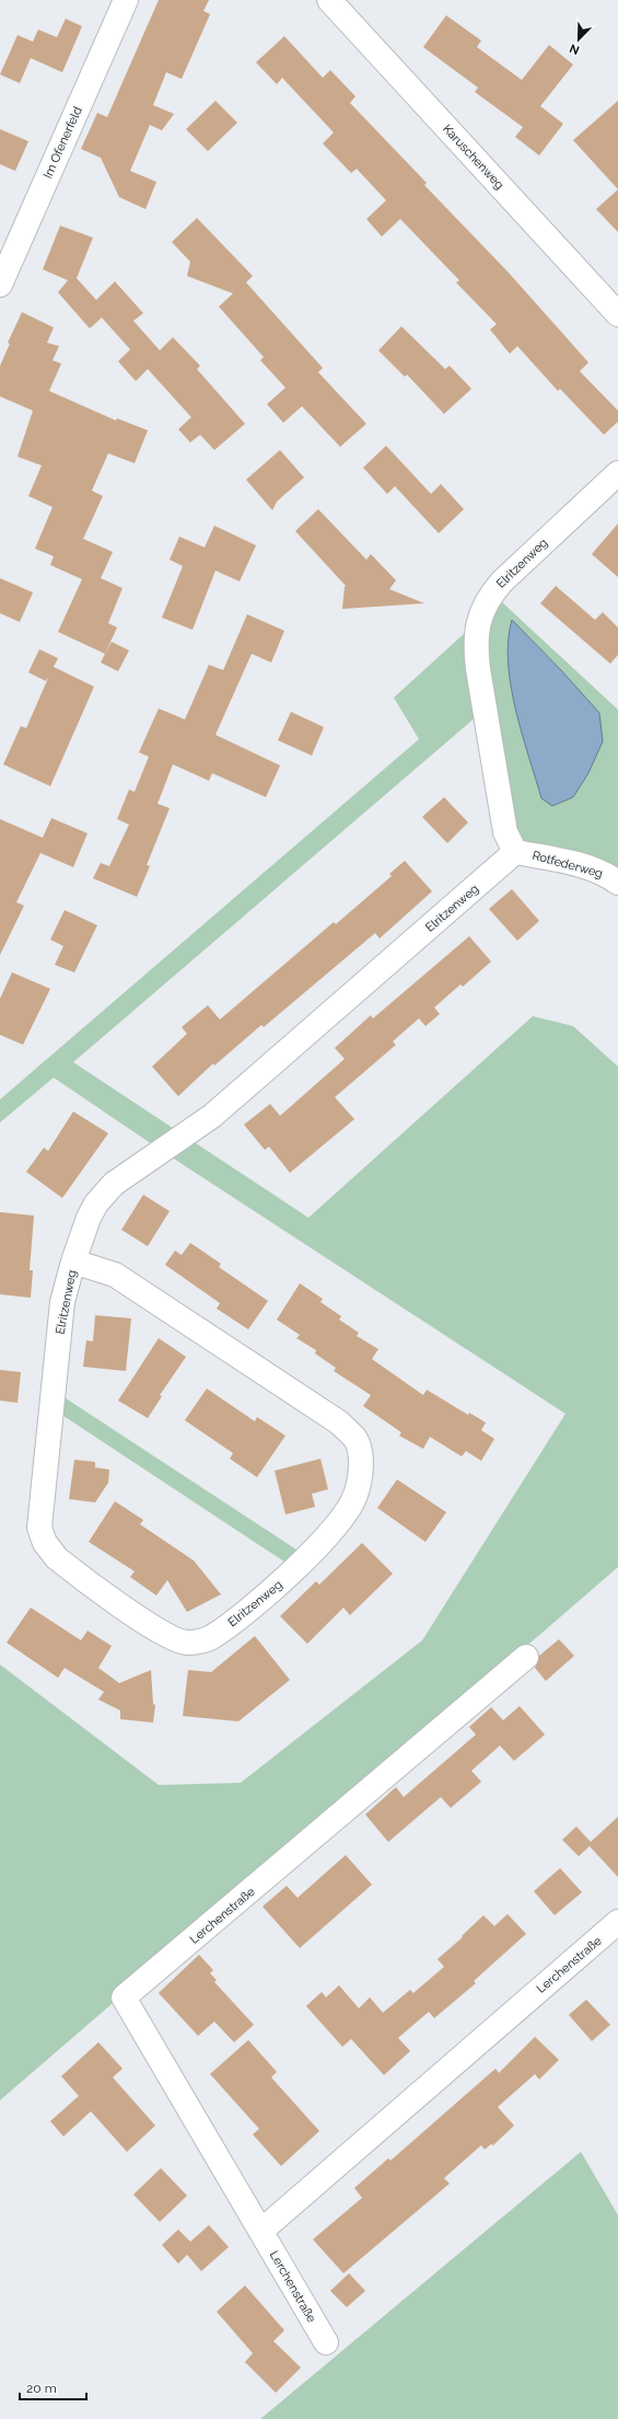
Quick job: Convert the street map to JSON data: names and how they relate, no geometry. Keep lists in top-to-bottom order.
{
  "streets": {
    "street": [
      "Im Ofenerfeld",
      "Karuschenweg",
      "Elritzenweg",
      "Rotfederweg",
      "Lerchenstraße"
    ]
  },
  "crossings": [
    ["Elritzenweg", "Rotfederweg"]
  ],
  "scale_bar": "20 m",
  "north": "bottom left"
}
